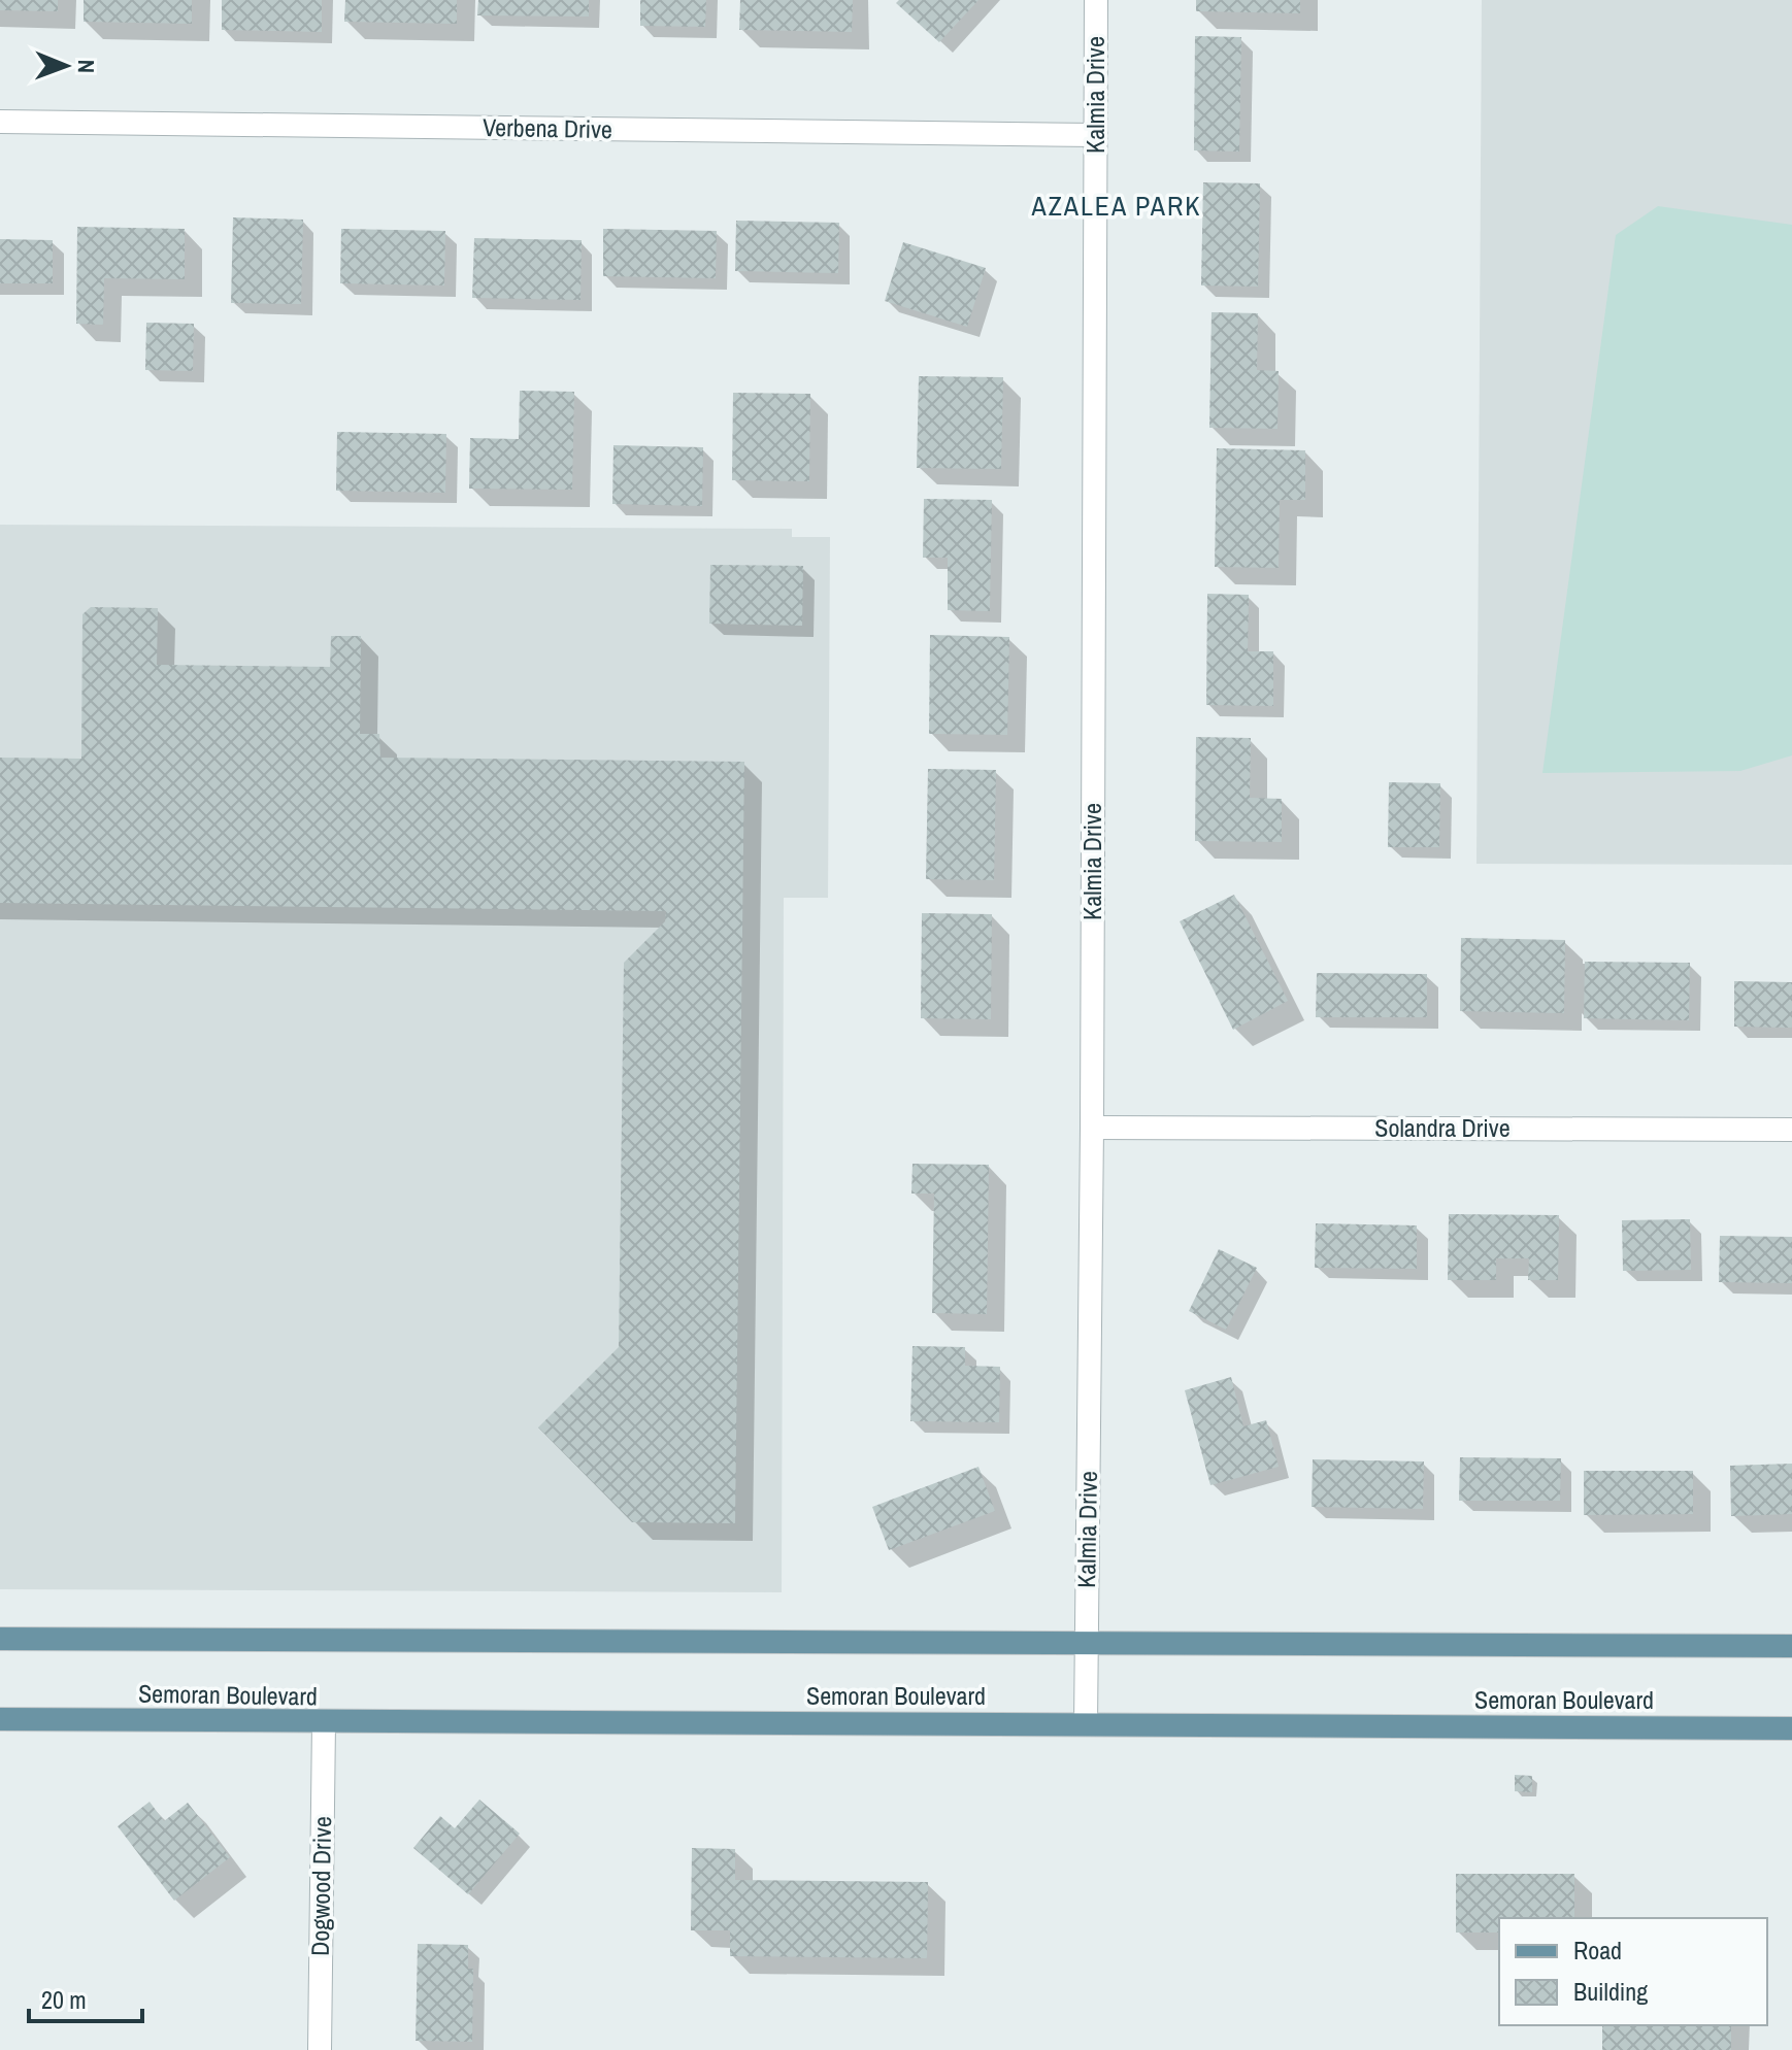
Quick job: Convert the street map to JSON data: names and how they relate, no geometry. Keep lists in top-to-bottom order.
{
  "streets": {
    "main road": ["Semoran Boulevard"],
    "street": [
      "Kalmia Drive",
      "Verbena Drive",
      "Solandra Drive",
      "Dogwood Drive"
    ]
  },
  "crossings": [
    ["Kalmia Drive", "Verbena Drive"],
    ["Kalmia Drive", "Solandra Drive"],
    ["Kalmia Drive", "Semoran Boulevard"],
    ["Semoran Boulevard", "Dogwood Drive"]
  ],
  "districts": ["AZALEA PARK"],
  "legend": ["Road", "Building"],
  "scale_bar": "20 m",
  "north": "right"
}
